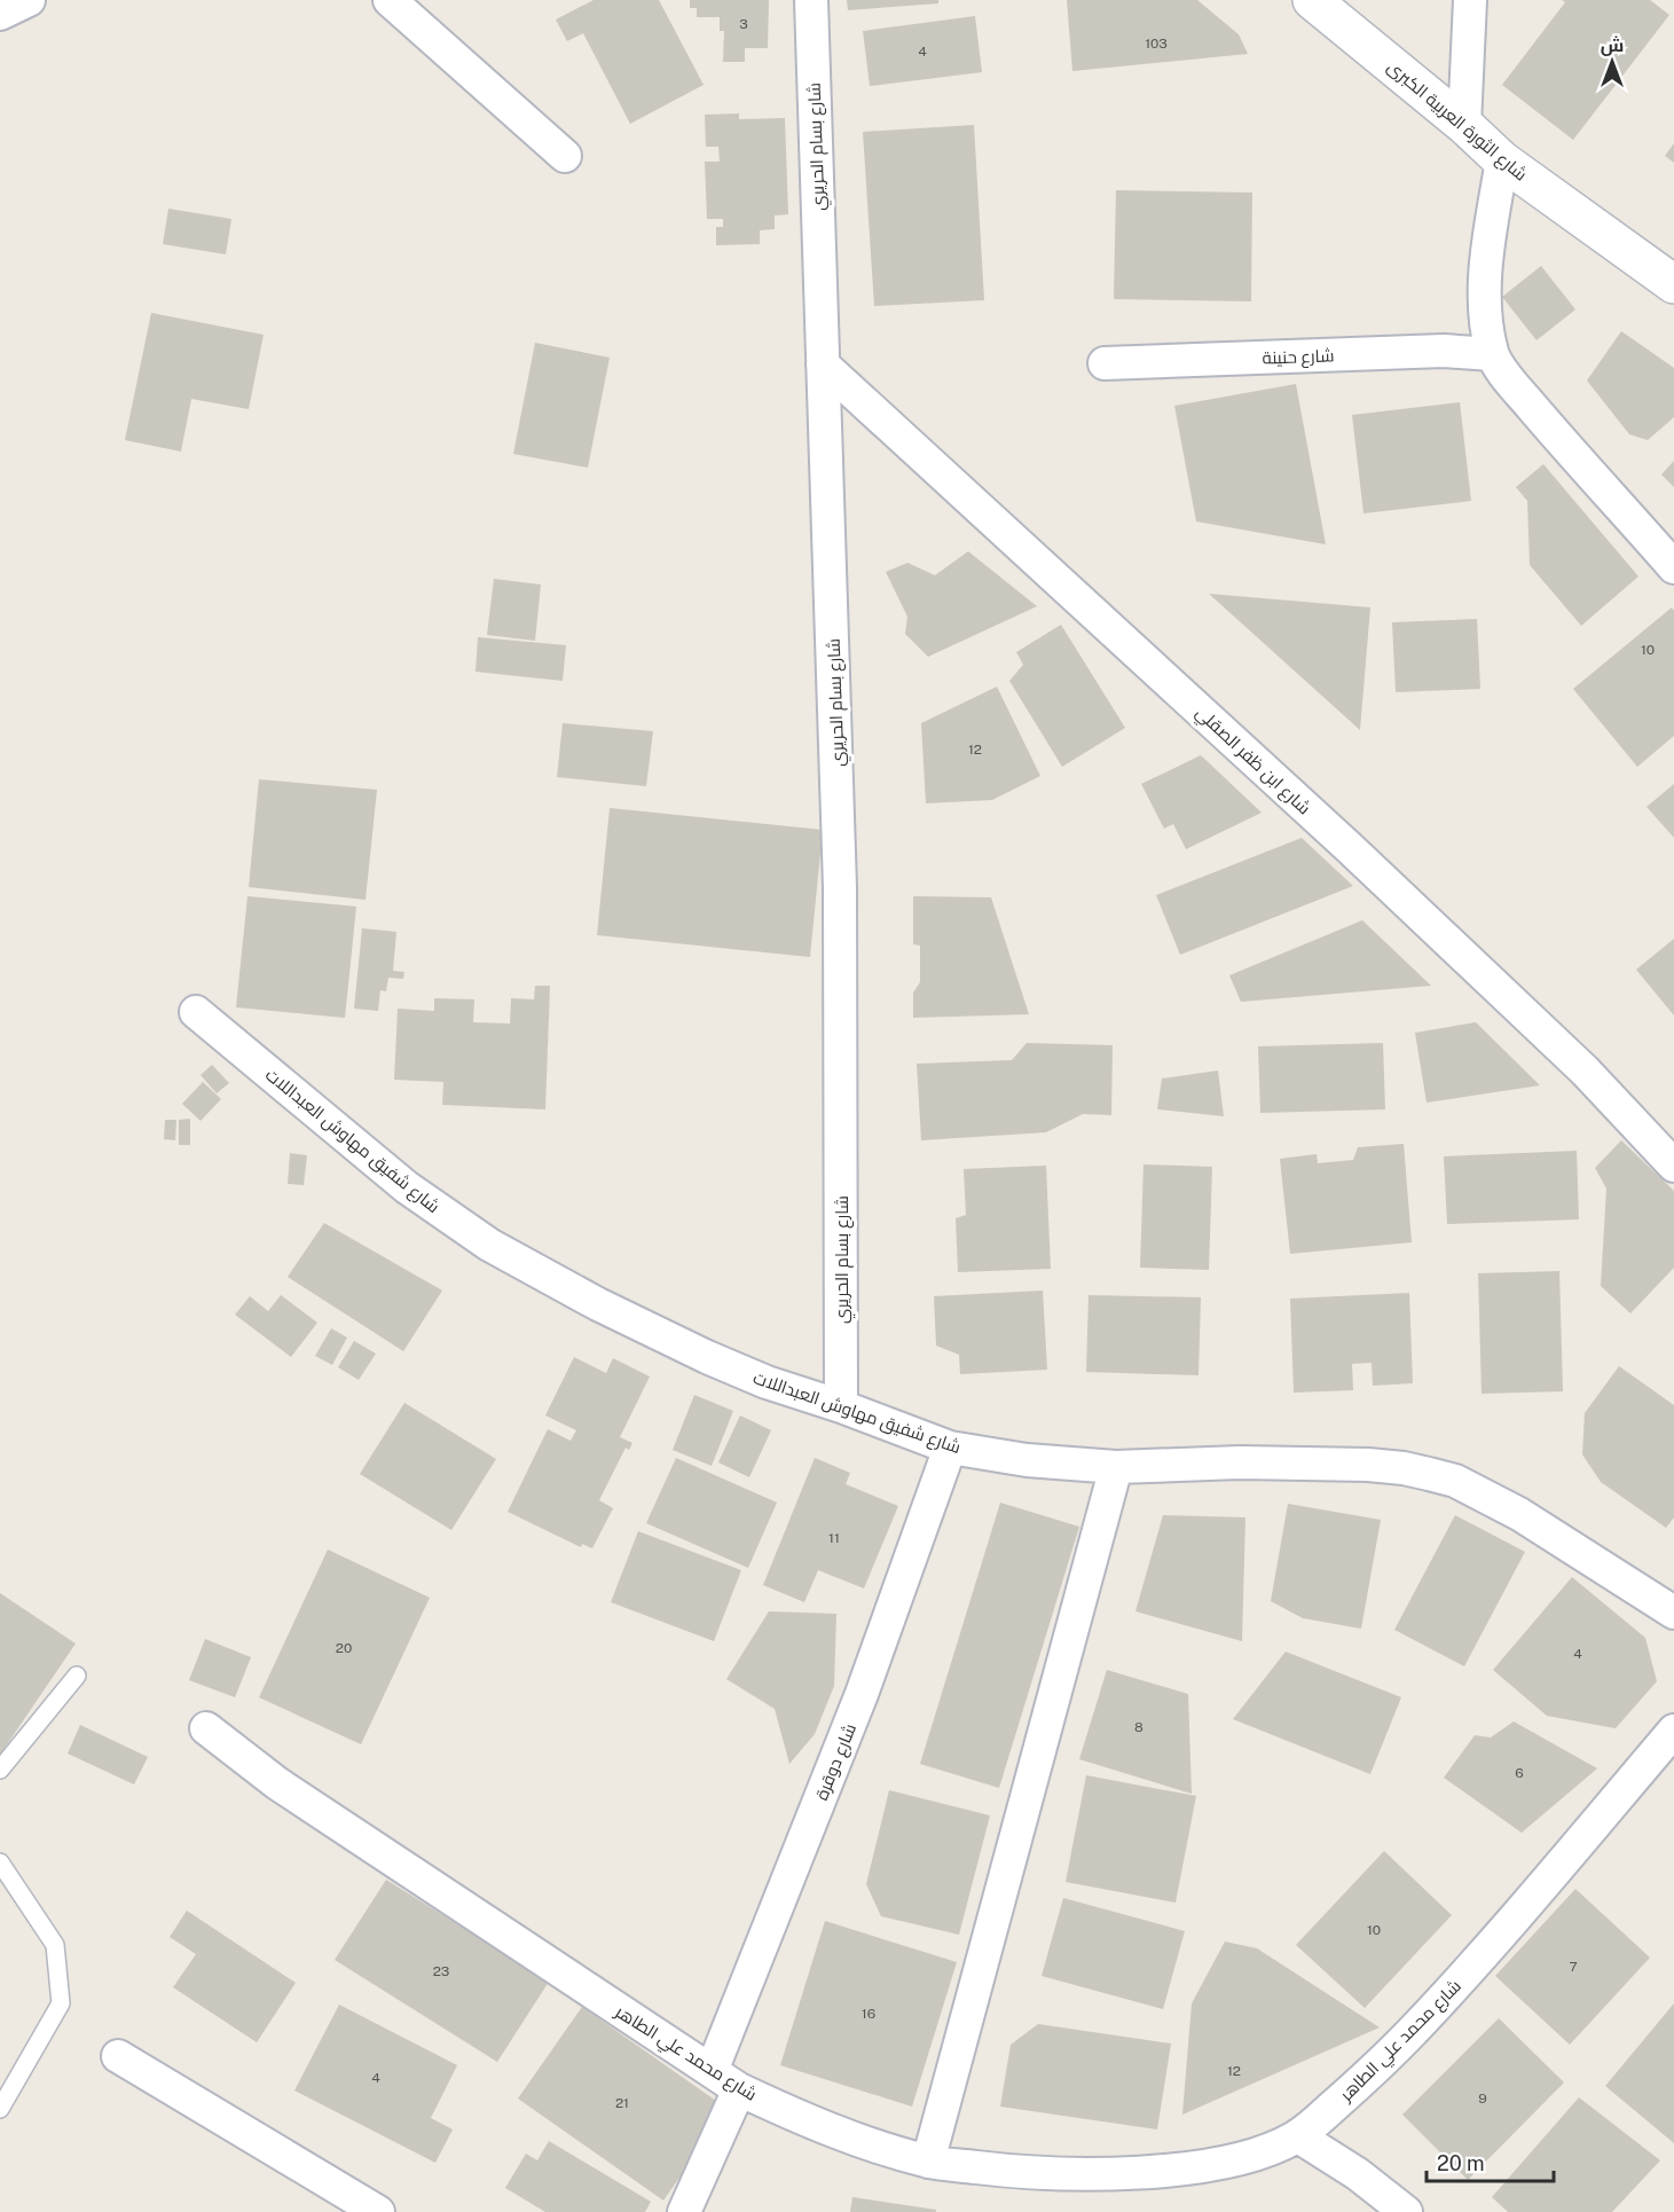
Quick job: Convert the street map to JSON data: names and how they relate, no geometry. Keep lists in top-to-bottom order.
{
  "streets": {
    "street": [
      "شارع الثورة العربية الكبرى",
      "شارع بسام الحريري",
      "شارع حنينة",
      "شارع ابن ظفر الصقلي",
      "شارع شفيق مهاوش العبداللات",
      "شارع دوقرة",
      "شارع محمد علي الطاهر"
    ]
  },
  "crossings": [
    ["شارع بسام الحريري", "شارع ابن ظفر الصقلي"],
    ["شارع بسام الحريري", "شارع شفيق مهاوش العبداللات"],
    ["شارع شفيق مهاوش العبداللات", "شارع دوقرة"],
    ["شارع دوقرة", "شارع محمد علي الطاهر"]
  ],
  "house_numbers": [
    "3",
    "103",
    "4",
    "10",
    "12",
    "11",
    "20",
    "4",
    "8",
    "6",
    "10",
    "7",
    "23",
    "16",
    "12",
    "4",
    "9",
    "21"
  ],
  "scale_bar": "20 m",
  "north": "top"
}
